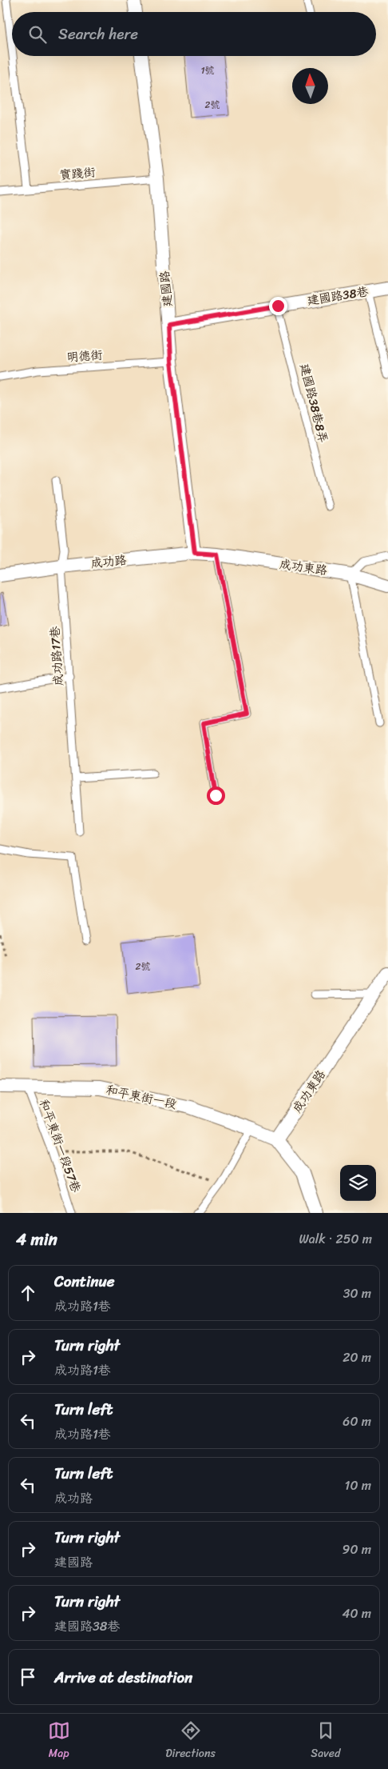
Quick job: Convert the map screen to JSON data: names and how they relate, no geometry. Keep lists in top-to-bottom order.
{
  "streets": {
    "street": [
      "建國路",
      "建國路38巷",
      "成功路",
      "成功東路",
      "和平東街一段"
    ],
    "lane": [
      "實踐街",
      "明德街",
      "建國路38巷8弄",
      "成功路17巷",
      "和平東街一段57巷"
    ]
  },
  "crossings": [
    ["實踐街", "建國路"],
    ["建國路", "建國路38巷"],
    ["建國路", "明德街"],
    ["建國路", "成功路"],
    ["建國路38巷", "建國路38巷8弄"],
    ["成功路", "成功東路"],
    ["成功路", "成功路17巷"],
    ["成功東路", "和平東街一段"],
    ["和平東街一段", "和平東街一段57巷"]
  ],
  "house_numbers": ["1號", "2號", "2號"],
  "north": "top",
  "page": {
    "search": "Search here",
    "heading": ["4 min", "Walk · 250 m"],
    "list": [
      ["Continue", "成功路1巷", "30 m"],
      ["Turn right", "成功路1巷", "20 m"],
      ["Turn left", "成功路1巷", "60 m"],
      ["Turn left", "成功路", "10 m"],
      ["Turn right", "建國路", "90 m"],
      ["Turn right", "建國路38巷", "40 m"],
      "Arrive at destination"
    ],
    "nav": ["Map", "Directions", "Saved"]
  }
}
